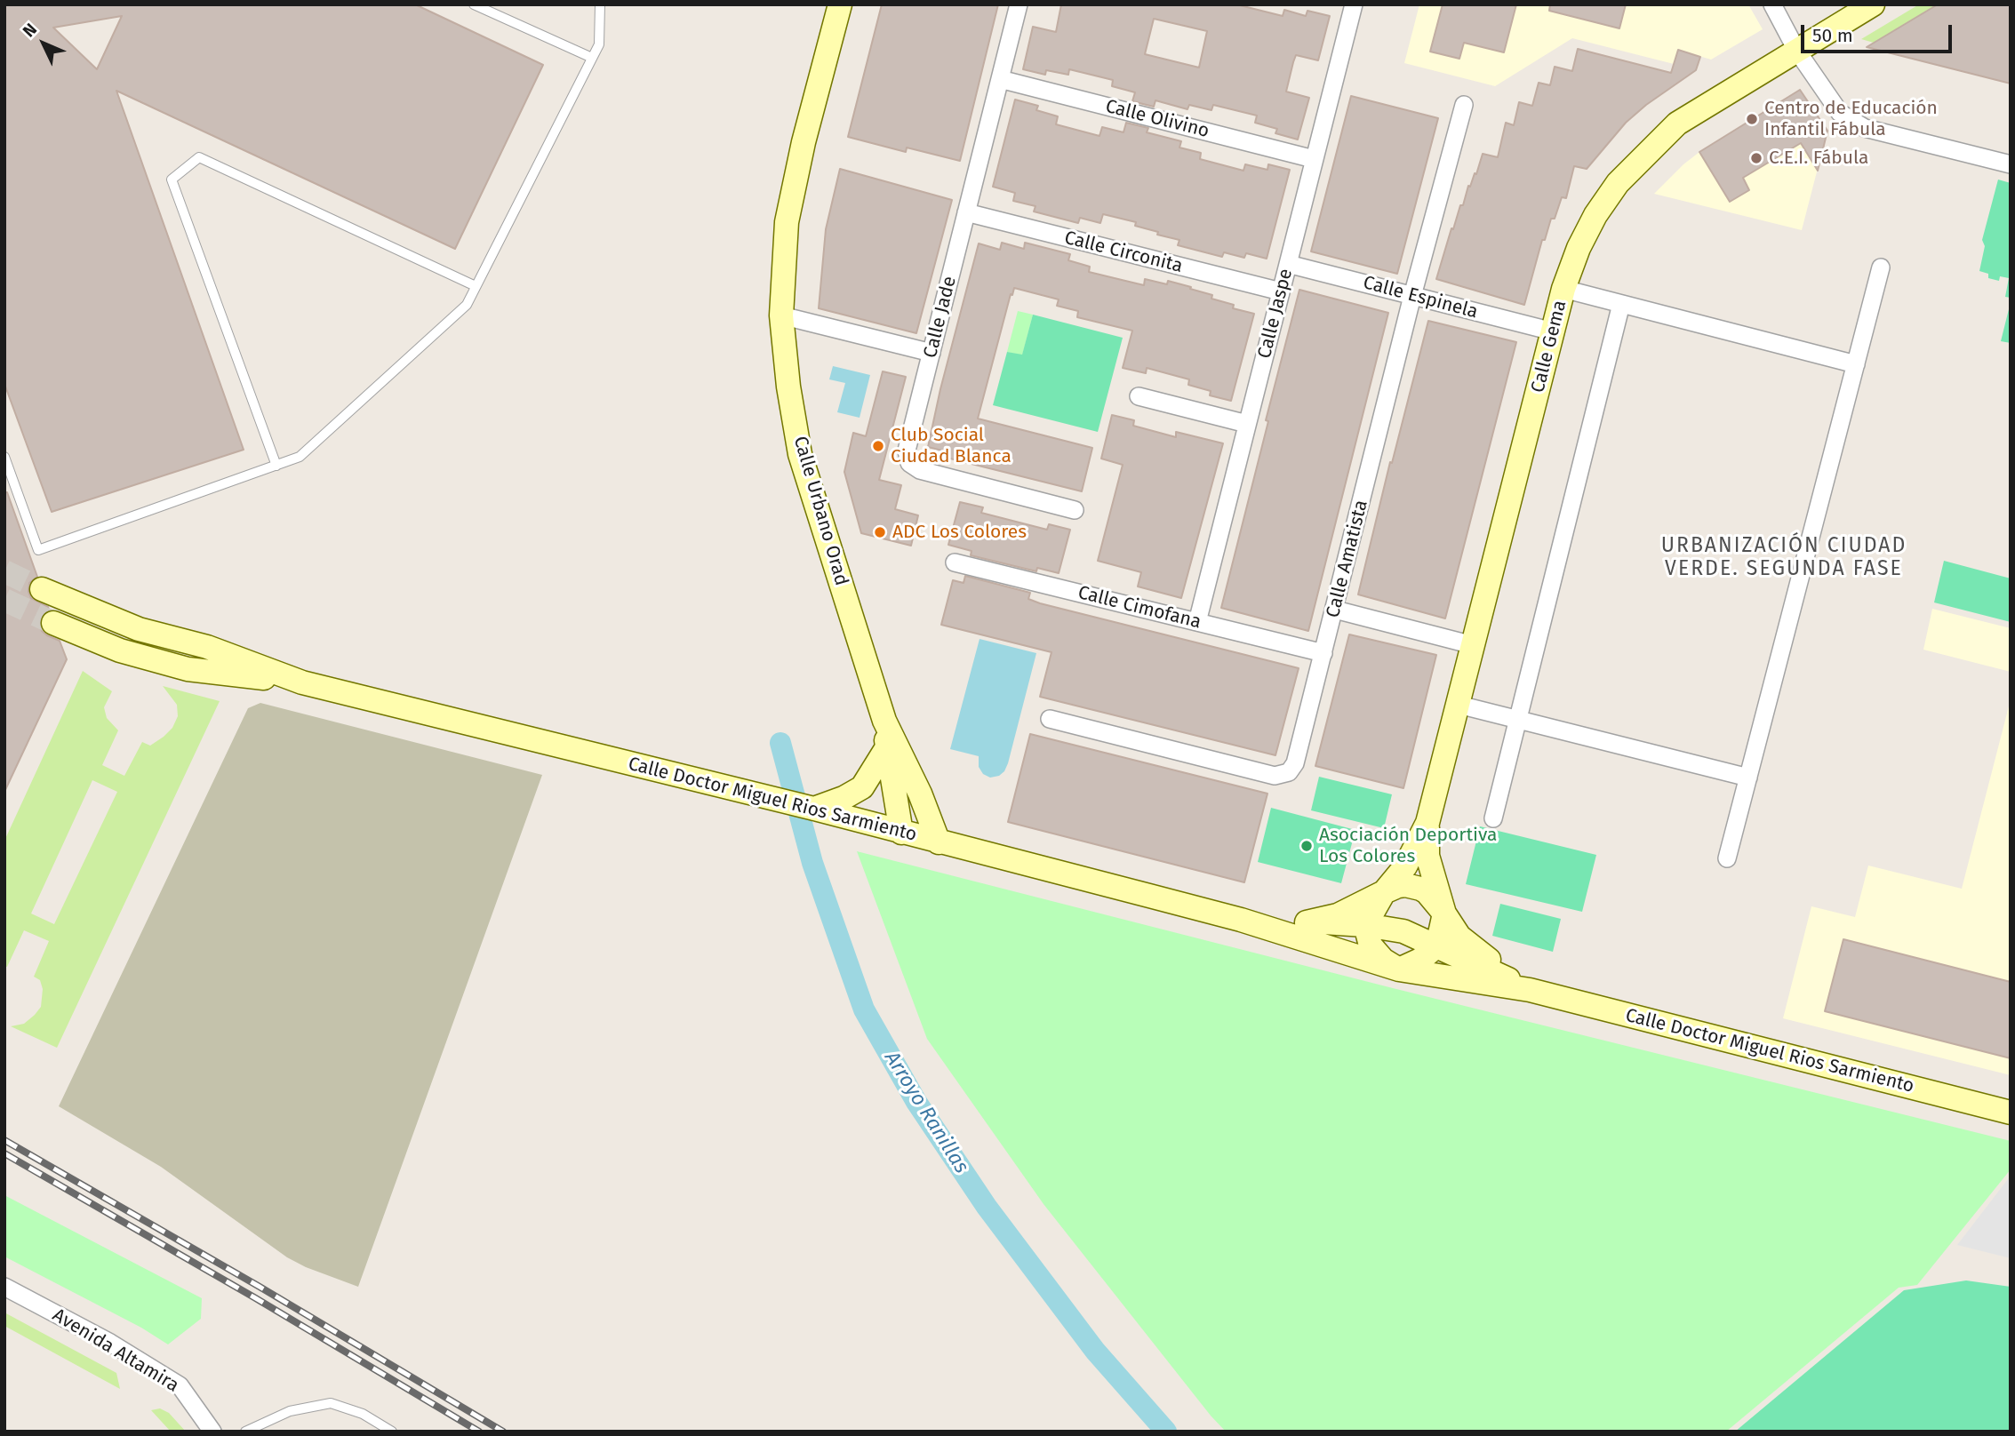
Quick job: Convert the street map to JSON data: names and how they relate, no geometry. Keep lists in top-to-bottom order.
{
  "streets": {
    "street": [
      "Calle Olivino",
      "Calle Circonita",
      "Calle Espinela",
      "Calle Jaspe",
      "Calle Jade",
      "Calle Gema",
      "Calle Urbano Orad",
      "Calle Amatista",
      "Calle Cimofana",
      "Calle Doctor Miguel Rios Sarmiento",
      "Avenida Altamira"
    ]
  },
  "crossings": [
    ["Calle Olivino", "Calle Jaspe"],
    ["Calle Olivino", "Calle Jade"],
    ["Calle Circonita", "Calle Jaspe"],
    ["Calle Circonita", "Calle Jade"],
    ["Calle Espinela", "Calle Jaspe"],
    ["Calle Espinela", "Calle Gema"],
    ["Calle Espinela", "Calle Amatista"],
    ["Calle Jaspe", "Calle Cimofana"],
    ["Calle Gema", "Calle Doctor Miguel Rios Sarmiento"],
    ["Calle Urbano Orad", "Calle Doctor Miguel Rios Sarmiento"],
    ["Calle Amatista", "Calle Cimofana"]
  ],
  "districts": ["URBANIZACIÓN CIUDAD VERDE. SEGUNDA FASE"],
  "water": ["Arroyo Ranillas"],
  "places": [
    "Centro de Educación Infantil Fábula",
    "C.E.I. Fábula",
    "Club Social Ciudad Blanca",
    "ADC Los Colores",
    "Asociación Deportiva Los Colores"
  ],
  "scale_bar": "50 m",
  "north": "top left"
}
